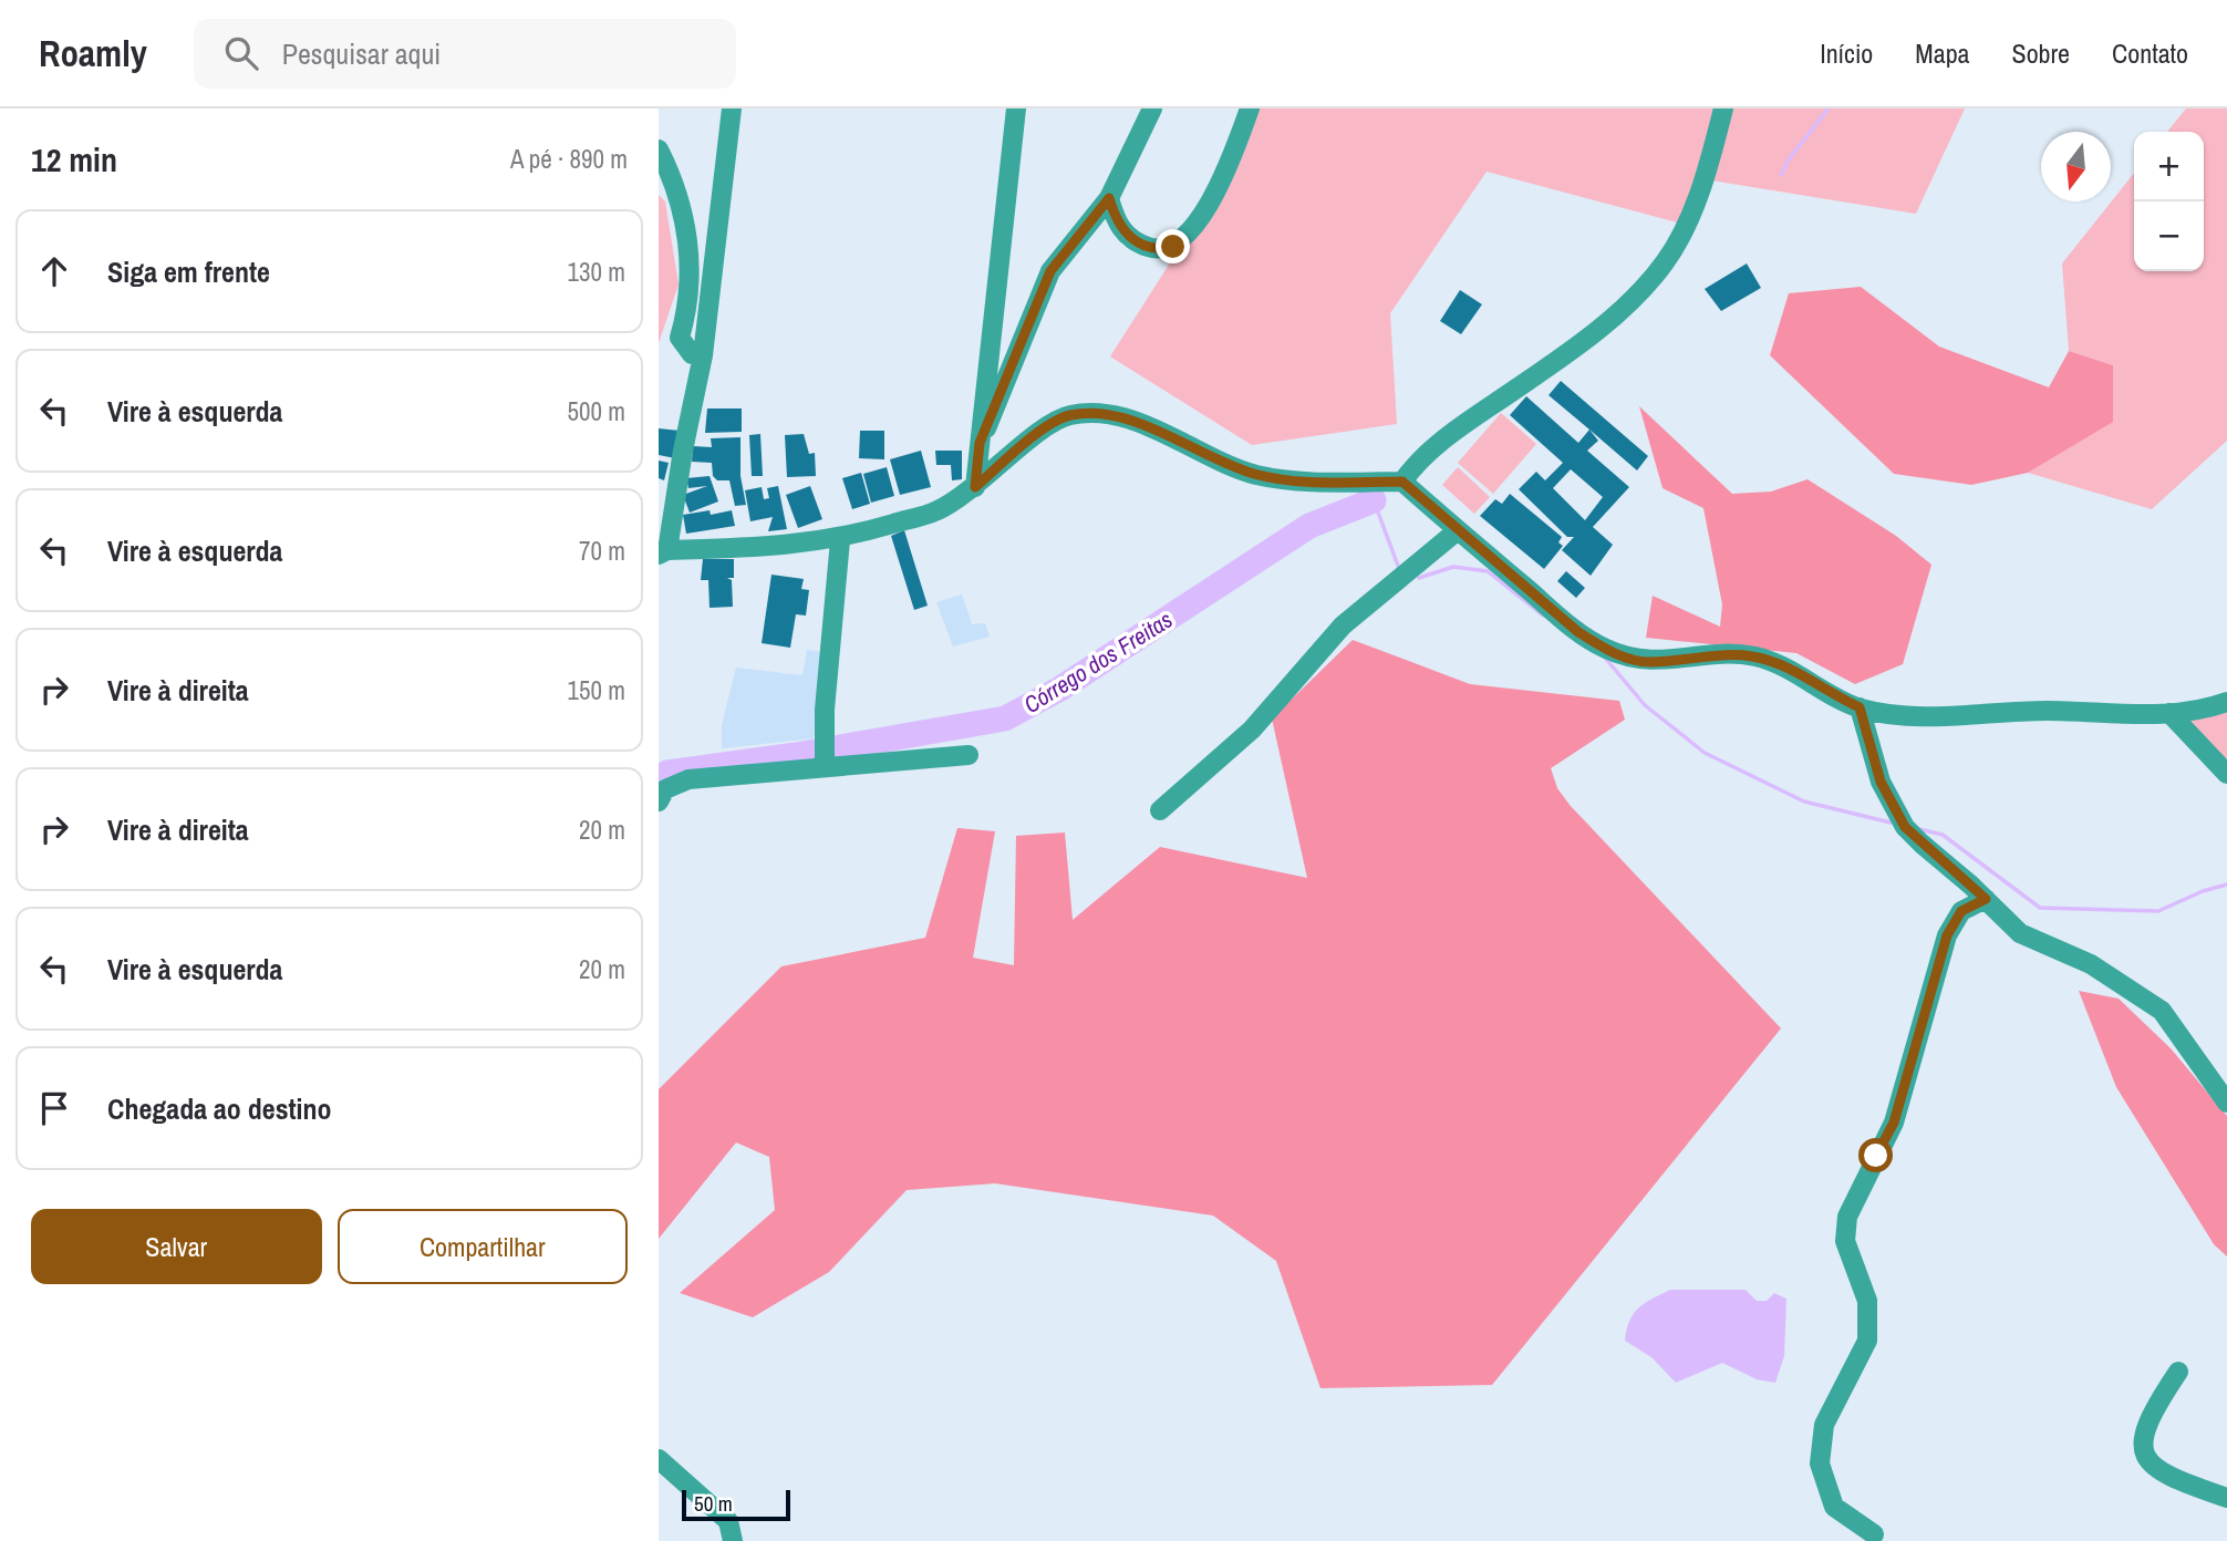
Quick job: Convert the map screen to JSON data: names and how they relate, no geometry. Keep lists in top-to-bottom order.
{
  "water": ["Córrego dos Freitas"],
  "scale_bar": "50 m",
  "north": "bottom",
  "page": {
    "header": "Roamly",
    "search": "Pesquisar aqui",
    "nav": [
      "Início",
      "Mapa",
      "Sobre",
      "Contato"
    ],
    "heading": ["12 min", "A pé · 890 m"],
    "map_buttons": ["+", "−"],
    "list": [
      ["Siga em frente", "130 m"],
      ["Vire à esquerda", "500 m"],
      ["Vire à esquerda", "70 m"],
      ["Vire à direita", "150 m"],
      ["Vire à direita", "20 m"],
      ["Vire à esquerda", "20 m"],
      "Chegada ao destino"
    ],
    "buttons": ["Salvar", "Compartilhar"],
    "scale": "50 m"
  }
}
